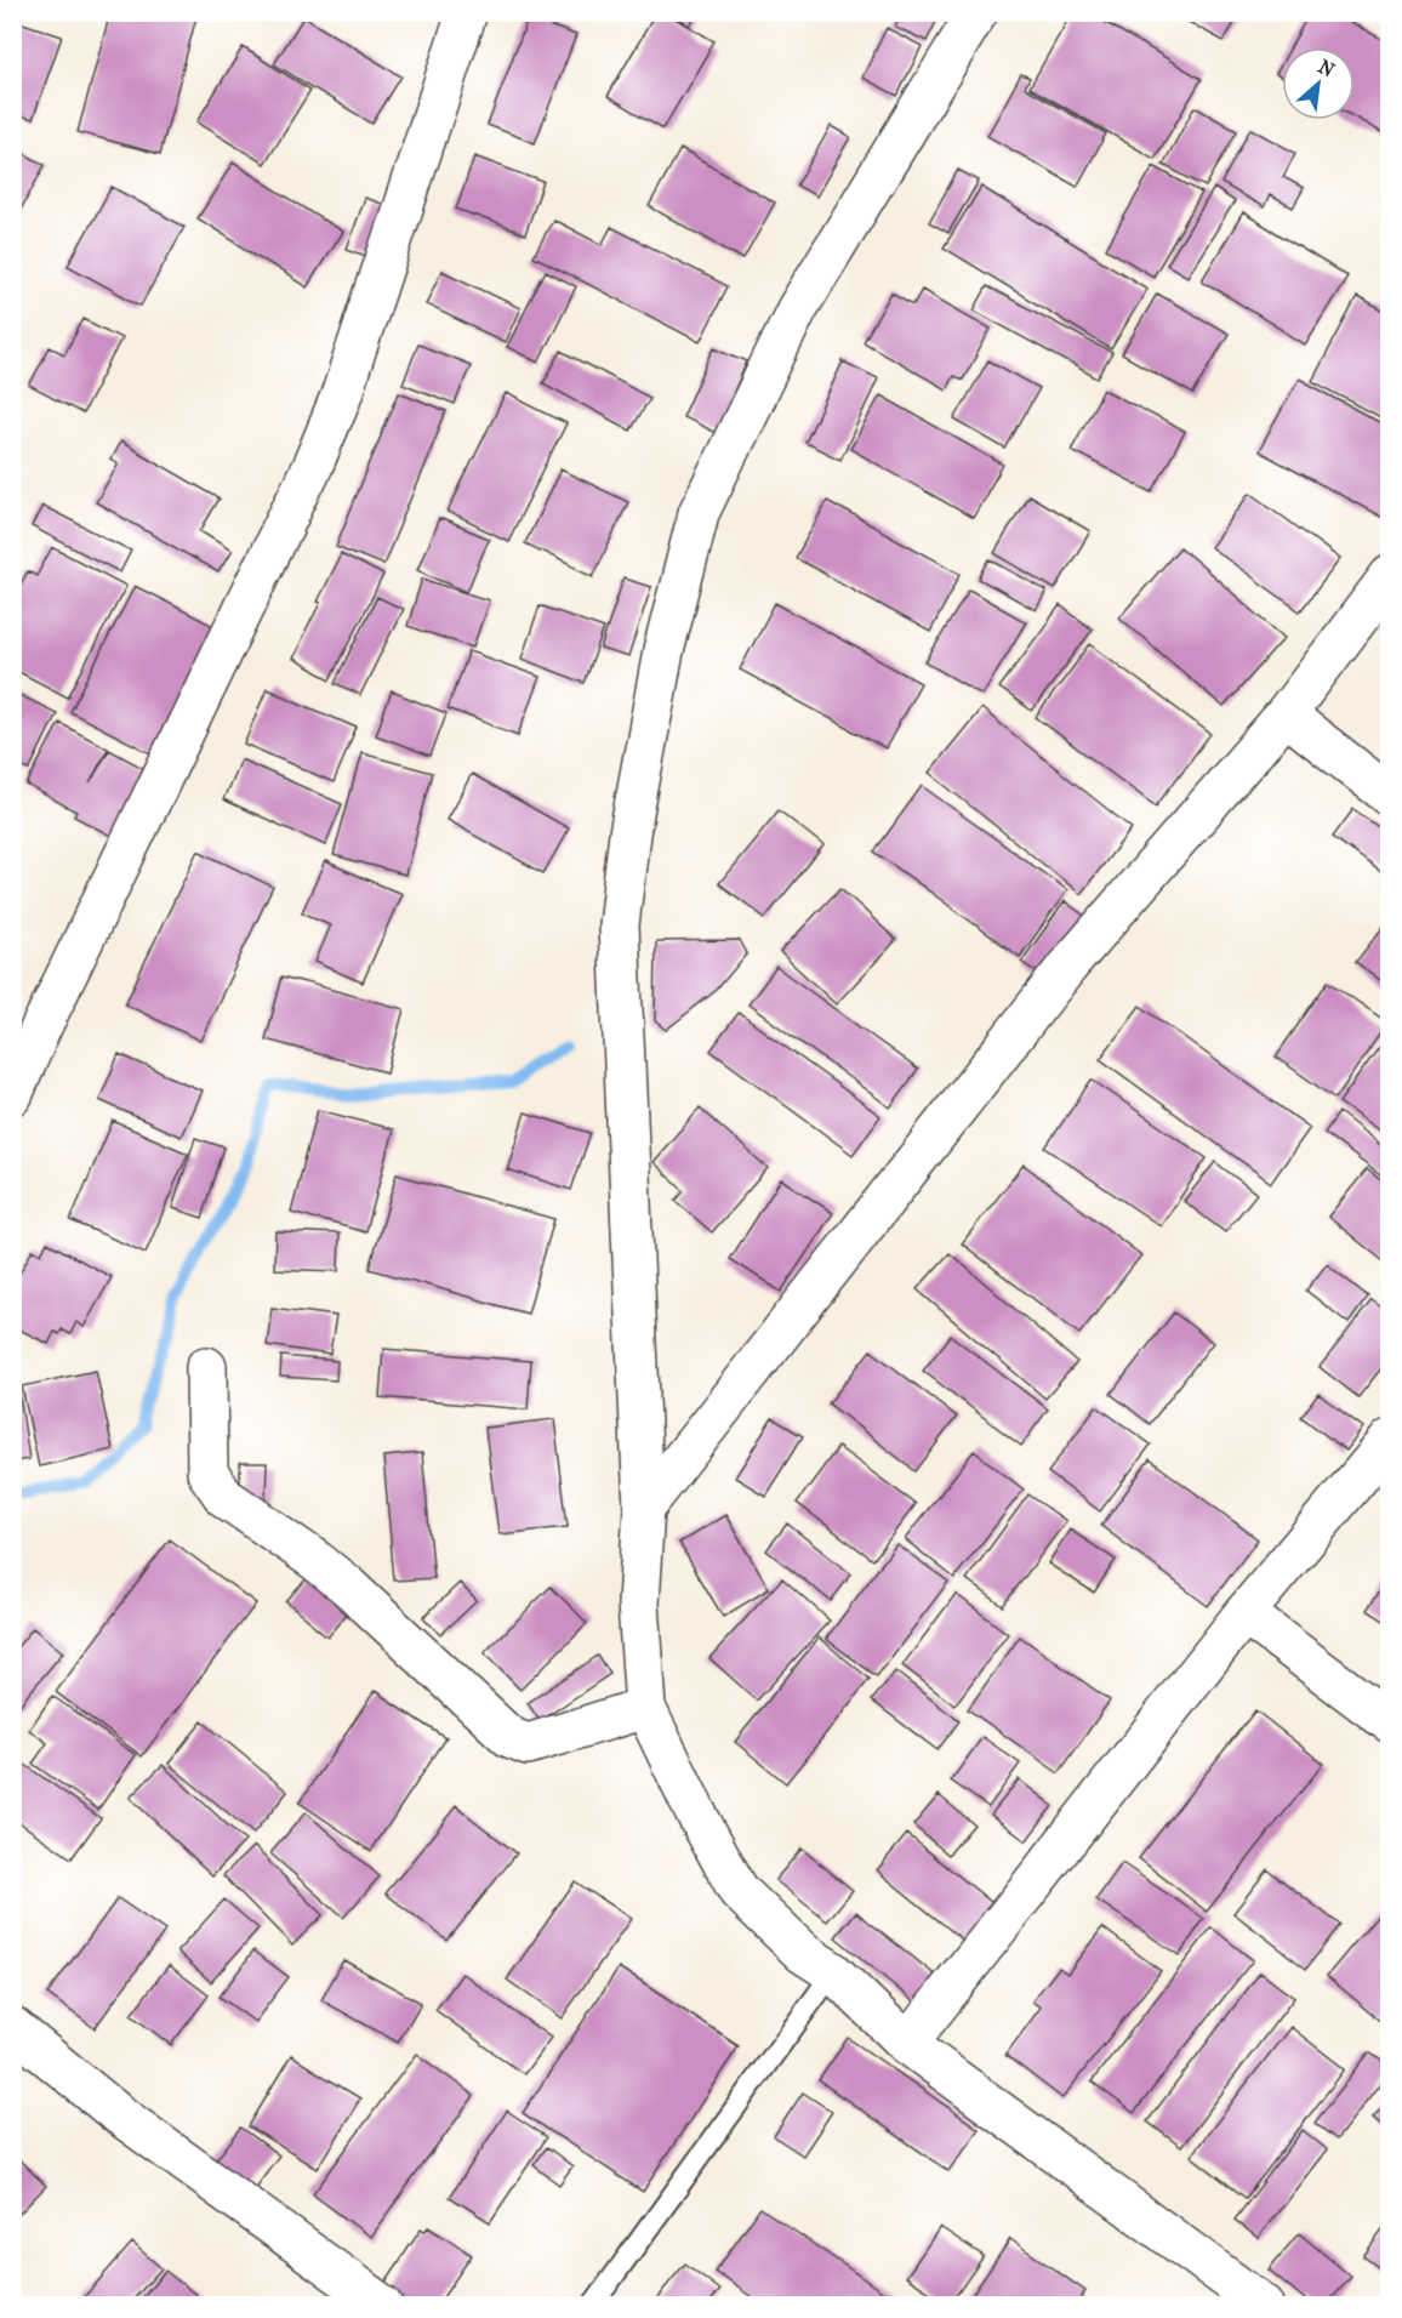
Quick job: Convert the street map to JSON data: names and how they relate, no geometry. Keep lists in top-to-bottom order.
{
  "north": "top right"
}
